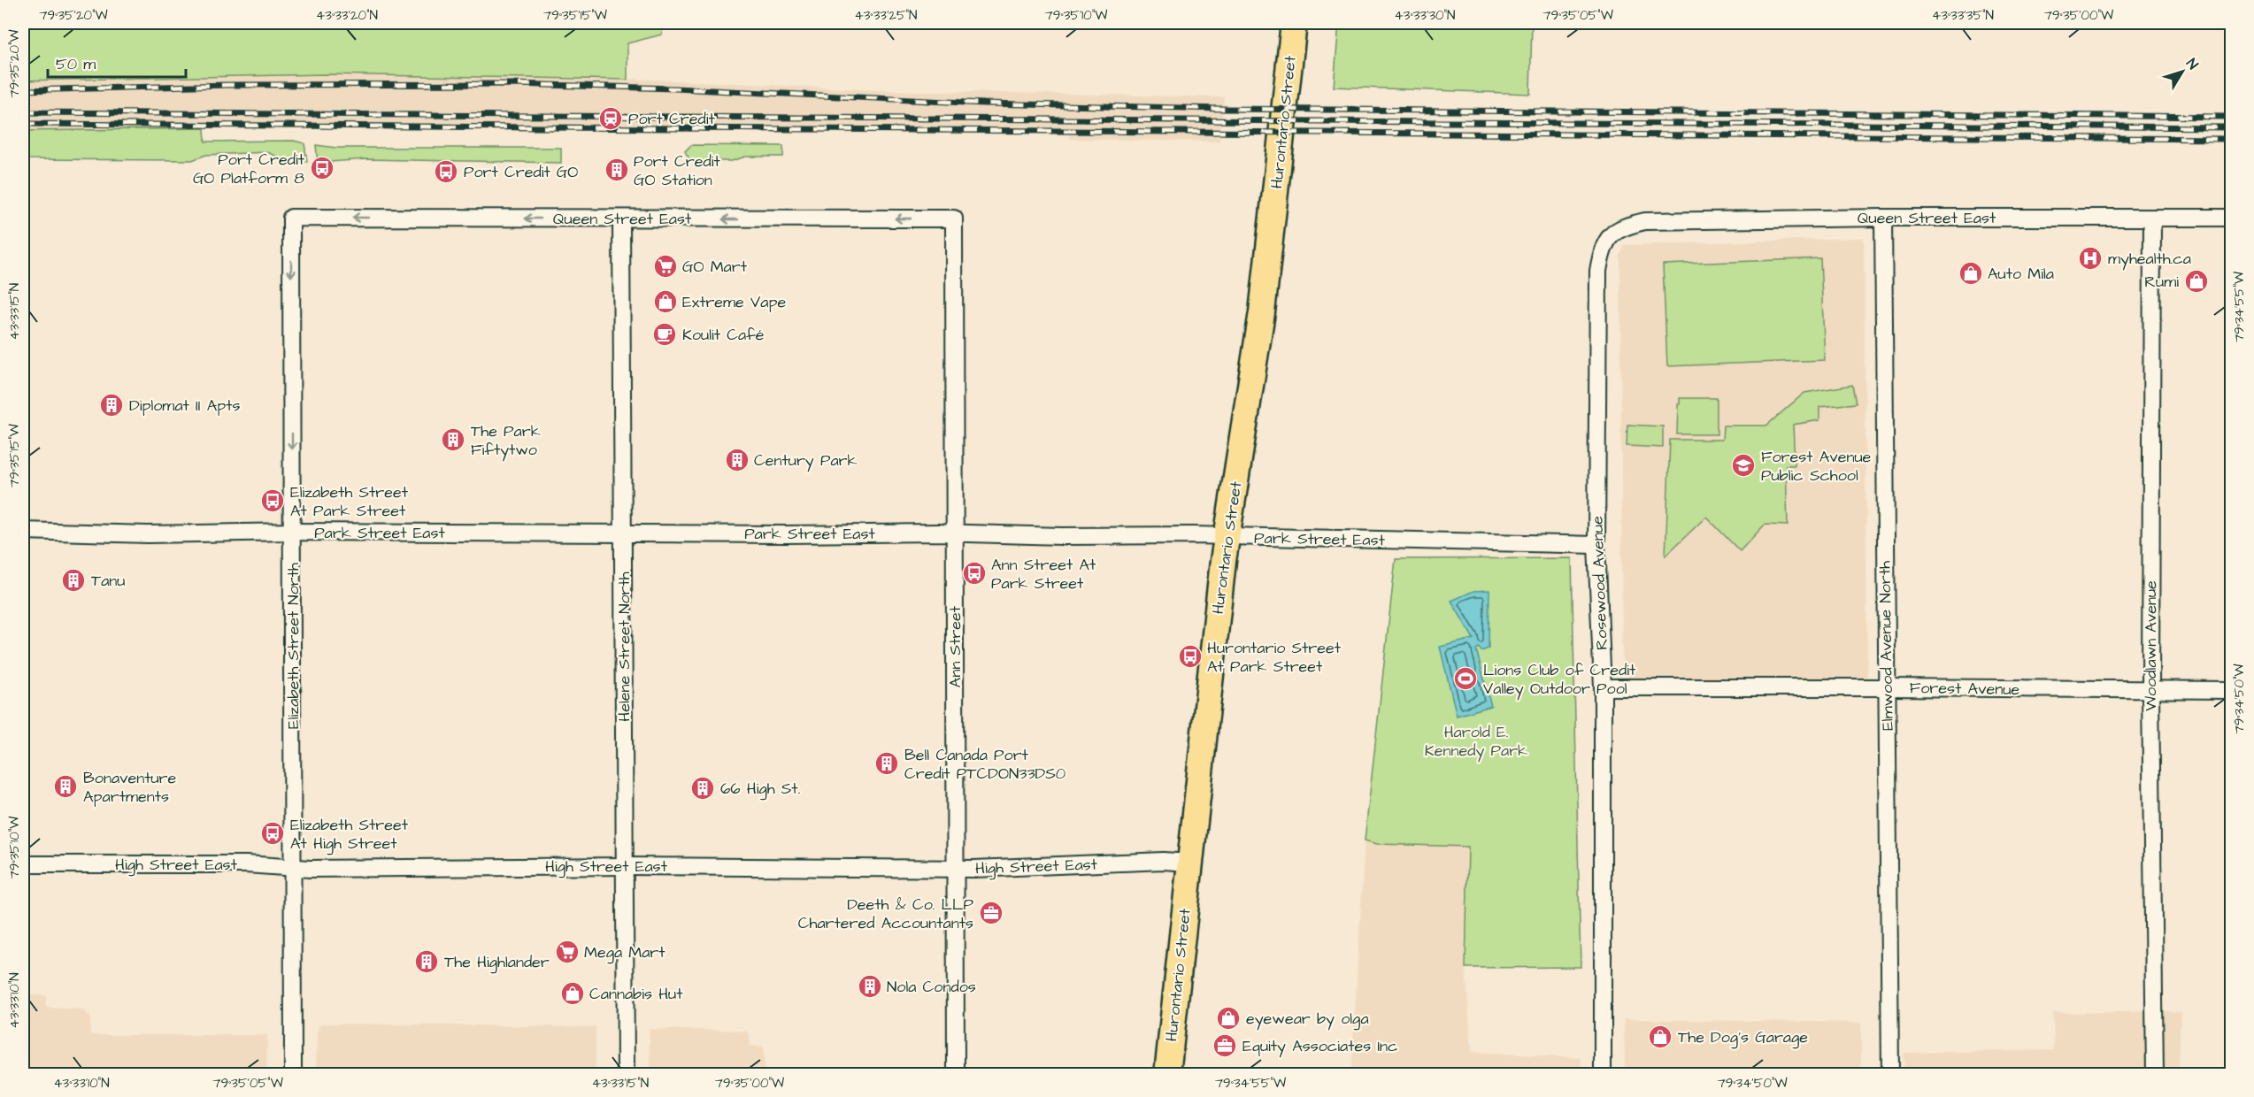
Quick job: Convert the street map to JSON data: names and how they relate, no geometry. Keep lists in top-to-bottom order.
{
  "streets": {
    "main road": ["Hurontario Street"],
    "street": [
      "Queen Street East",
      "Park Street East",
      "Rosewood Avenue",
      "Elizabeth Street North",
      "Elmwood Avenue North",
      "Woodlawn Avenue",
      "Helene Street North",
      "Ann Street",
      "Forest Avenue",
      "High Street East"
    ]
  },
  "crossings": [
    ["Hurontario Street", "Park Street East"],
    ["Hurontario Street", "High Street East"],
    ["Queen Street East", "Rosewood Avenue"],
    ["Queen Street East", "Elizabeth Street North"],
    ["Queen Street East", "Elmwood Avenue North"],
    ["Queen Street East", "Woodlawn Avenue"],
    ["Queen Street East", "Helene Street North"],
    ["Queen Street East", "Ann Street"],
    ["Park Street East", "Rosewood Avenue"],
    ["Park Street East", "Elizabeth Street North"],
    ["Park Street East", "Helene Street North"],
    ["Park Street East", "Ann Street"],
    ["Rosewood Avenue", "Forest Avenue"],
    ["Elizabeth Street North", "High Street East"],
    ["Elmwood Avenue North", "Forest Avenue"],
    ["Woodlawn Avenue", "Forest Avenue"],
    ["Helene Street North", "High Street East"],
    ["Ann Street", "High Street East"]
  ],
  "one_way": ["Queen Street East", "Elizabeth Street North"],
  "parks": ["Harold E. Kennedy Park"],
  "places": {
    "station": ["Port Credit"],
    "bus stop": [
      "Port Credit GO Platform 8",
      "Port Credit GO",
      "Elizabeth Street At Park Street",
      "Ann Street At Park Street",
      "Hurontario Street At Park Street",
      "Elizabeth Street At High Street"
    ],
    "building": [
      "Port Credit GO Station",
      "Diplomat II Apts",
      "The Park Fiftytwo",
      "Century Park",
      "Tanu",
      "Bell Canada Port Credit PTCDON33DS0",
      "Bonaventure Apartments",
      "66 High St.",
      "The Highlander",
      "Nola Condos"
    ],
    "hospital": ["myhealth.ca"],
    "supermarket": ["GO Mart", "Mega Mart"],
    "shop": [
      "Auto Mila",
      "Rumi",
      "Extreme Vape",
      "Cannabis Hut",
      "eyewear by olga",
      "The Dog's Garage"
    ],
    "cafe": ["Koulit Café"],
    "school or university": ["Forest Avenue Public School"],
    "sports": ["Lions Club of Credit Valley Outdoor Pool"],
    "office": ["Deeth & Co. LLP Chartered Accountants", "Equity Associates Inc"]
  },
  "scale_bar": "50 m",
  "north": "top right",
  "coordinates": [
    "79°35'20\"W",
    "43°33'20\"N",
    "79°35'15\"W",
    "43°33'25\"N",
    "79°35'10\"W",
    "43°33'30\"N",
    "79°35'05\"W",
    "43°33'35\"N",
    "79°35'00\"W",
    "79°34'55\"W",
    "43°33'15\"N",
    "79°34'50\"W",
    "43°33'10\"N"
  ]
}
